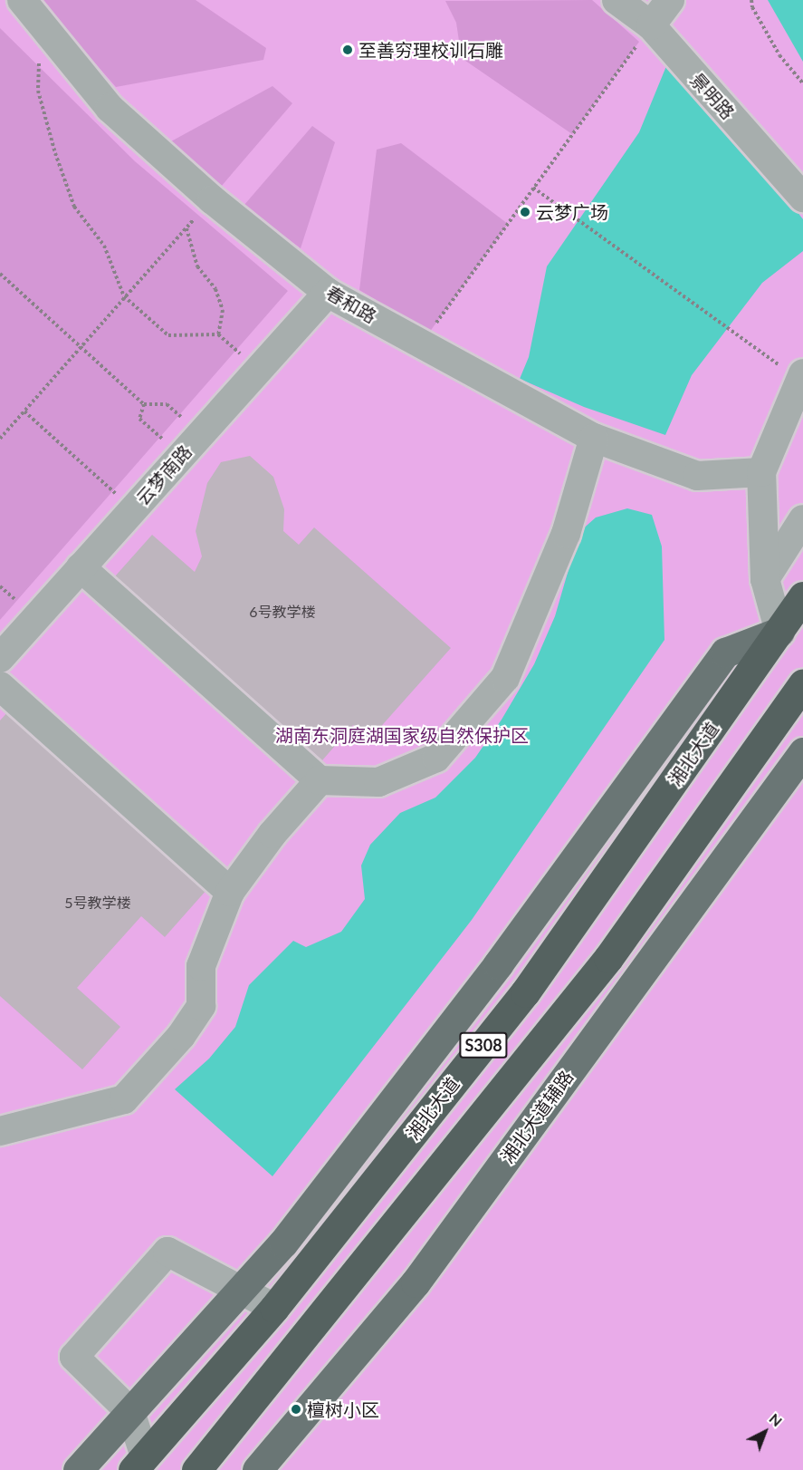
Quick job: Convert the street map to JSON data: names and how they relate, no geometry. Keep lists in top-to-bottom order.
{
  "streets": {
    "highway": ["湘北大道", "S308"],
    "main road": ["湘北大道辅路"],
    "lane": ["景明路", "春和路", "云梦南路"]
  },
  "crossings": [
    ["春和路", "云梦南路"]
  ],
  "parks": ["湖南东洞庭湖国家级自然保护区"],
  "places": ["至善穷理校训石雕", "云梦广场", "檀树小区"],
  "house_numbers": ["6号教学楼", "5号教学楼"],
  "north": "top right"
}
